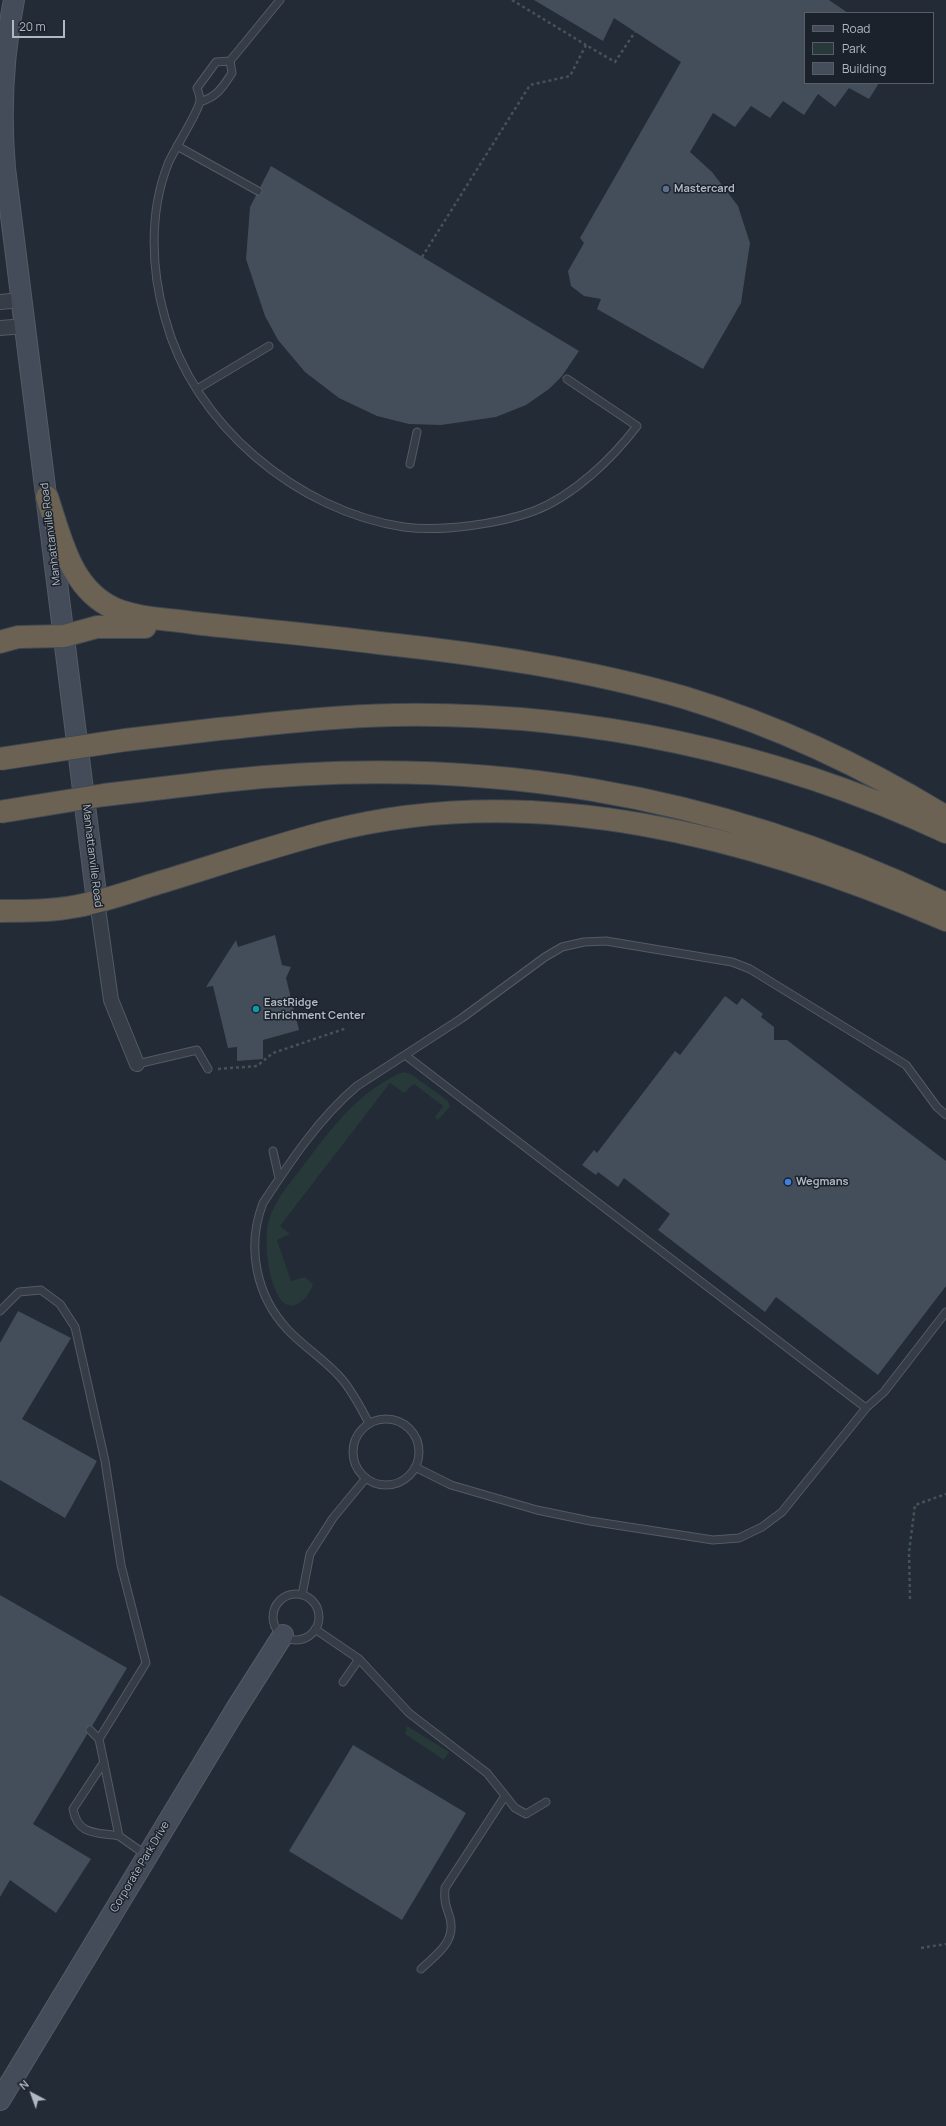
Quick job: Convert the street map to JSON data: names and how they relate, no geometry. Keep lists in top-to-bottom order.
{
  "streets": {
    "street": ["Manhattanville Road", "Corporate Park Drive"]
  },
  "places": ["Mastercard", "EastRidge Enrichment Center", "Wegmans"],
  "legend": ["Road", "Park", "Building"],
  "scale_bar": "20 m",
  "north": "top left"
}
